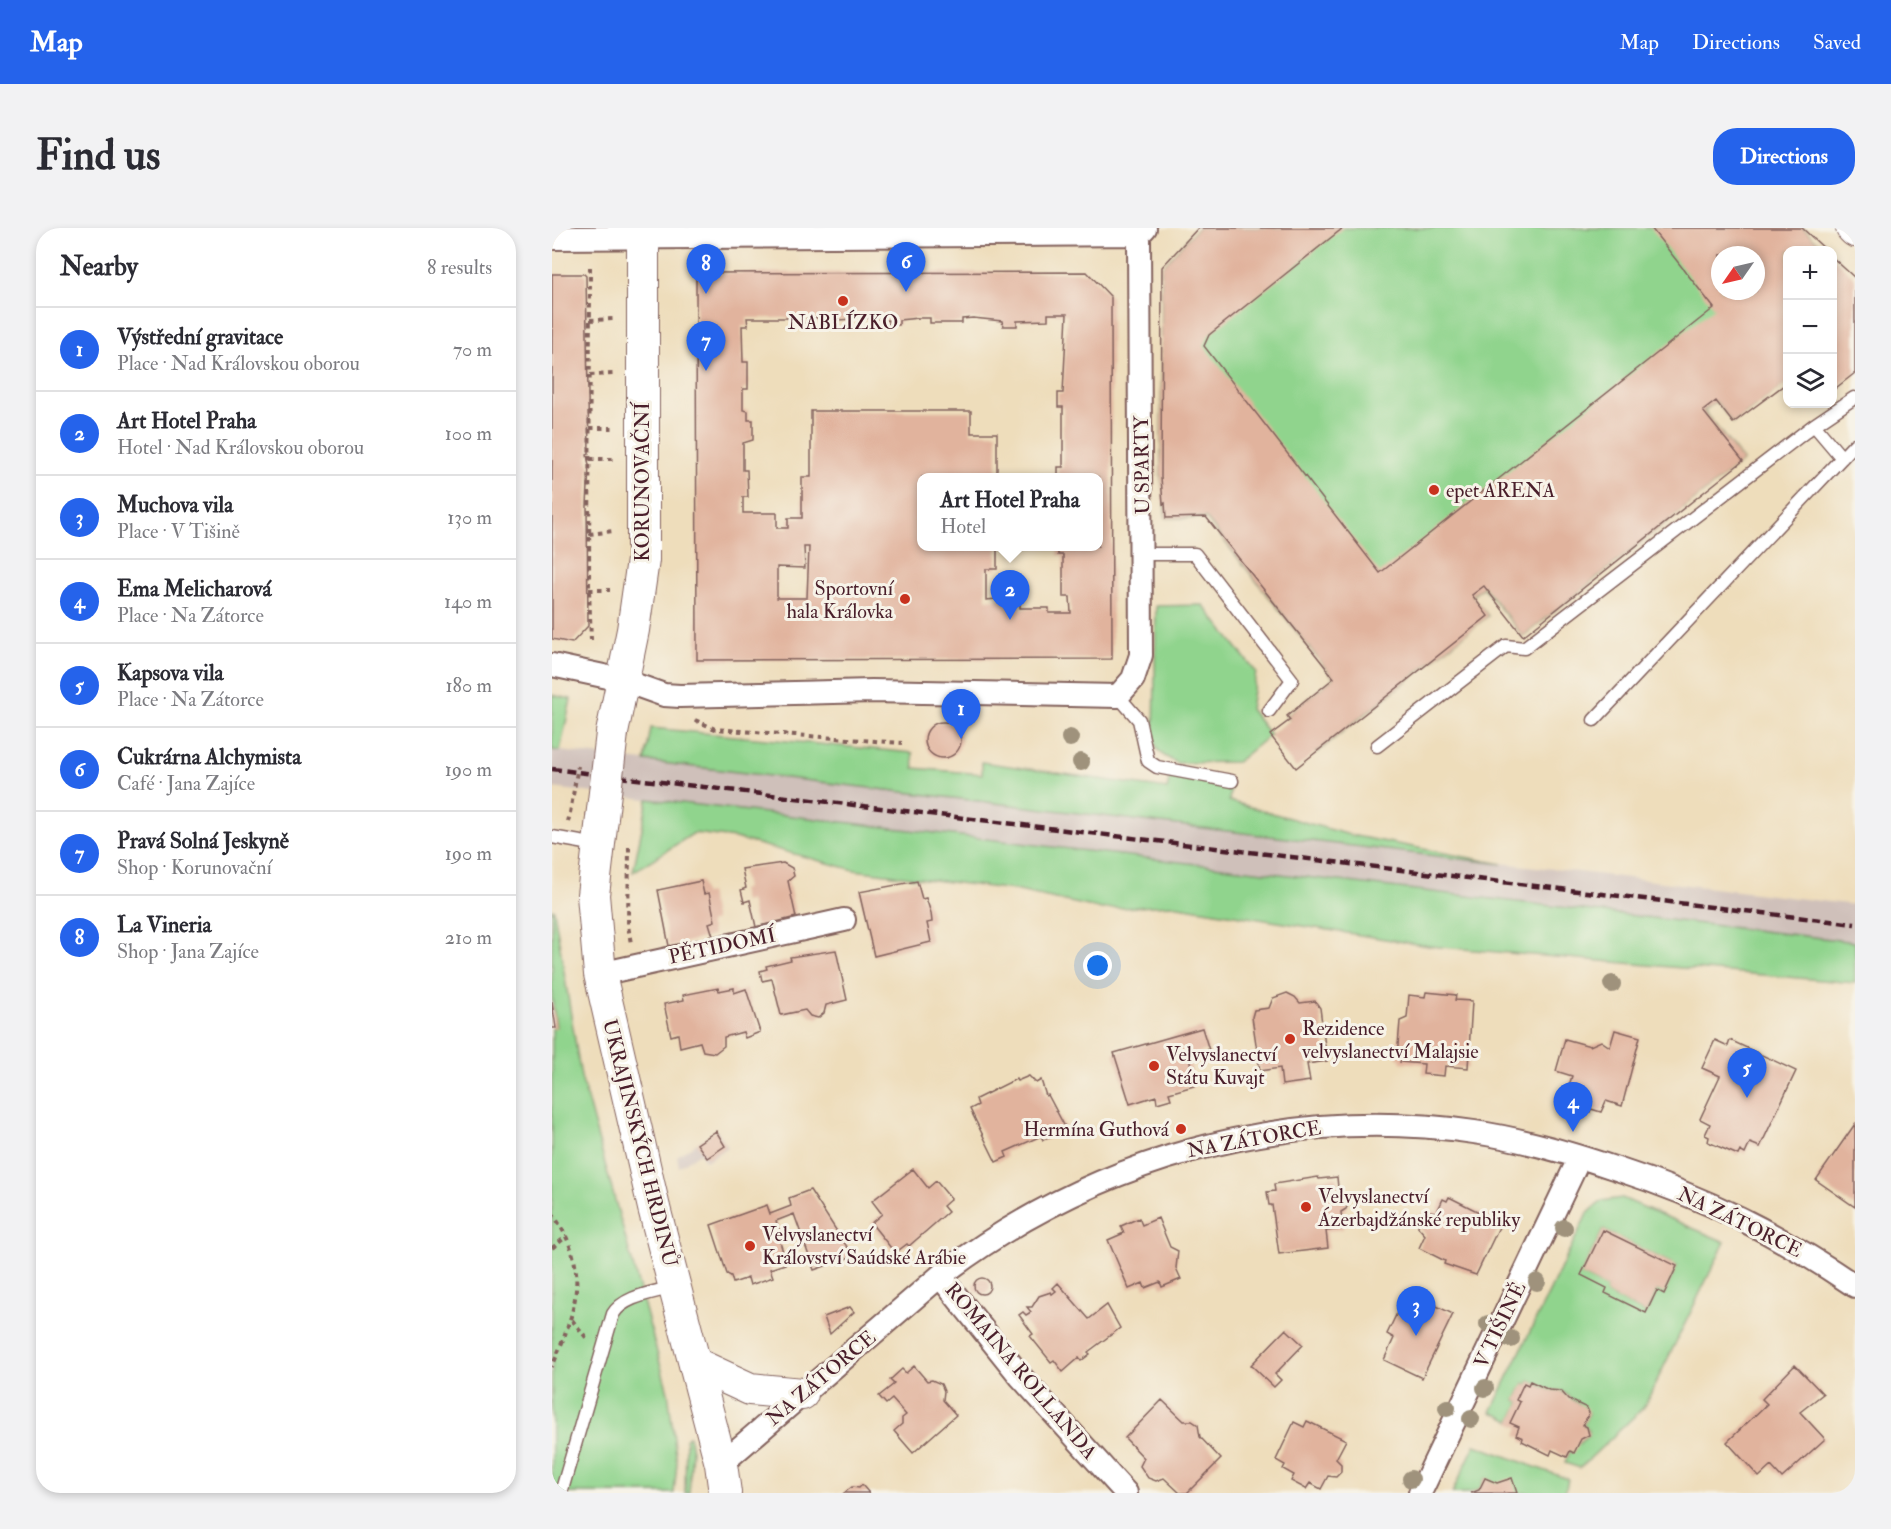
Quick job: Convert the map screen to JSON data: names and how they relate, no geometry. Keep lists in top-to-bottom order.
{
  "streets": {
    "main road": ["KORUNOVAČNÍ", "UKRAJINSKÝCH HRDINŮ"],
    "street": [
      "U SPARTY",
      "PĚTIDOMÍ",
      "NA ZÁTORCE",
      "V TIŠINĚ",
      "ROMAINA ROLLANDA"
    ]
  },
  "crossings": [
    ["KORUNOVAČNÍ", "UKRAJINSKÝCH HRDINŮ"],
    ["PĚTIDOMÍ", "UKRAJINSKÝCH HRDINŮ"],
    ["NA ZÁTORCE", "UKRAJINSKÝCH HRDINŮ"],
    ["NA ZÁTORCE", "V TIŠINĚ"],
    ["NA ZÁTORCE", "ROMAINA ROLLANDA"]
  ],
  "places": [
    "NABLÍZKO",
    "epet ARENA",
    "Sportovní hala Královka",
    "Rezidence velvyslanectví Malajsie",
    "Velvyslanectví Státu Kuvajt",
    "Hermína Guthová",
    "Velvyslanectví Ázerbajdžánské republiky",
    "Velvyslanectví Království Saúdské Arábie"
  ],
  "north": "bottom left",
  "page": {
    "header": "Map",
    "nav": ["Map", "Directions", "Saved"],
    "buttons": "Directions",
    "title": "Find us",
    "heading": ["Nearby", "8 results"],
    "pins": [
      "6",
      "8",
      "7",
      "2",
      "1",
      "5",
      "4",
      "3"
    ],
    "map_buttons": ["+", "−"],
    "list": [
      {
        "mark": "1",
        "name": "Výstřední gravitace",
        "note": "Place · Nad Královskou oborou",
        "value": "70 m"
      },
      {
        "mark": "2",
        "name": "Art Hotel Praha",
        "note": "Hotel · Nad Královskou oborou",
        "value": "100 m"
      },
      {
        "mark": "3",
        "name": "Muchova vila",
        "note": "Place · V Tišině",
        "value": "130 m"
      },
      {
        "mark": "4",
        "name": "Ema Melicharová",
        "note": "Place · Na Zátorce",
        "value": "140 m"
      },
      {
        "mark": "5",
        "name": "Kapsova vila",
        "note": "Place · Na Zátorce",
        "value": "180 m"
      },
      {
        "mark": "6",
        "name": "Cukrárna Alchymista",
        "note": "Café · Jana Zajíce",
        "value": "190 m"
      },
      {
        "mark": "7",
        "name": "Pravá Solná Jeskyně",
        "note": "Shop · Korunovační",
        "value": "190 m"
      },
      {
        "mark": "8",
        "name": "La Vineria",
        "note": "Shop · Jana Zajíce",
        "value": "210 m"
      }
    ],
    "popup": ["Art Hotel Praha", "Hotel"]
  }
}
